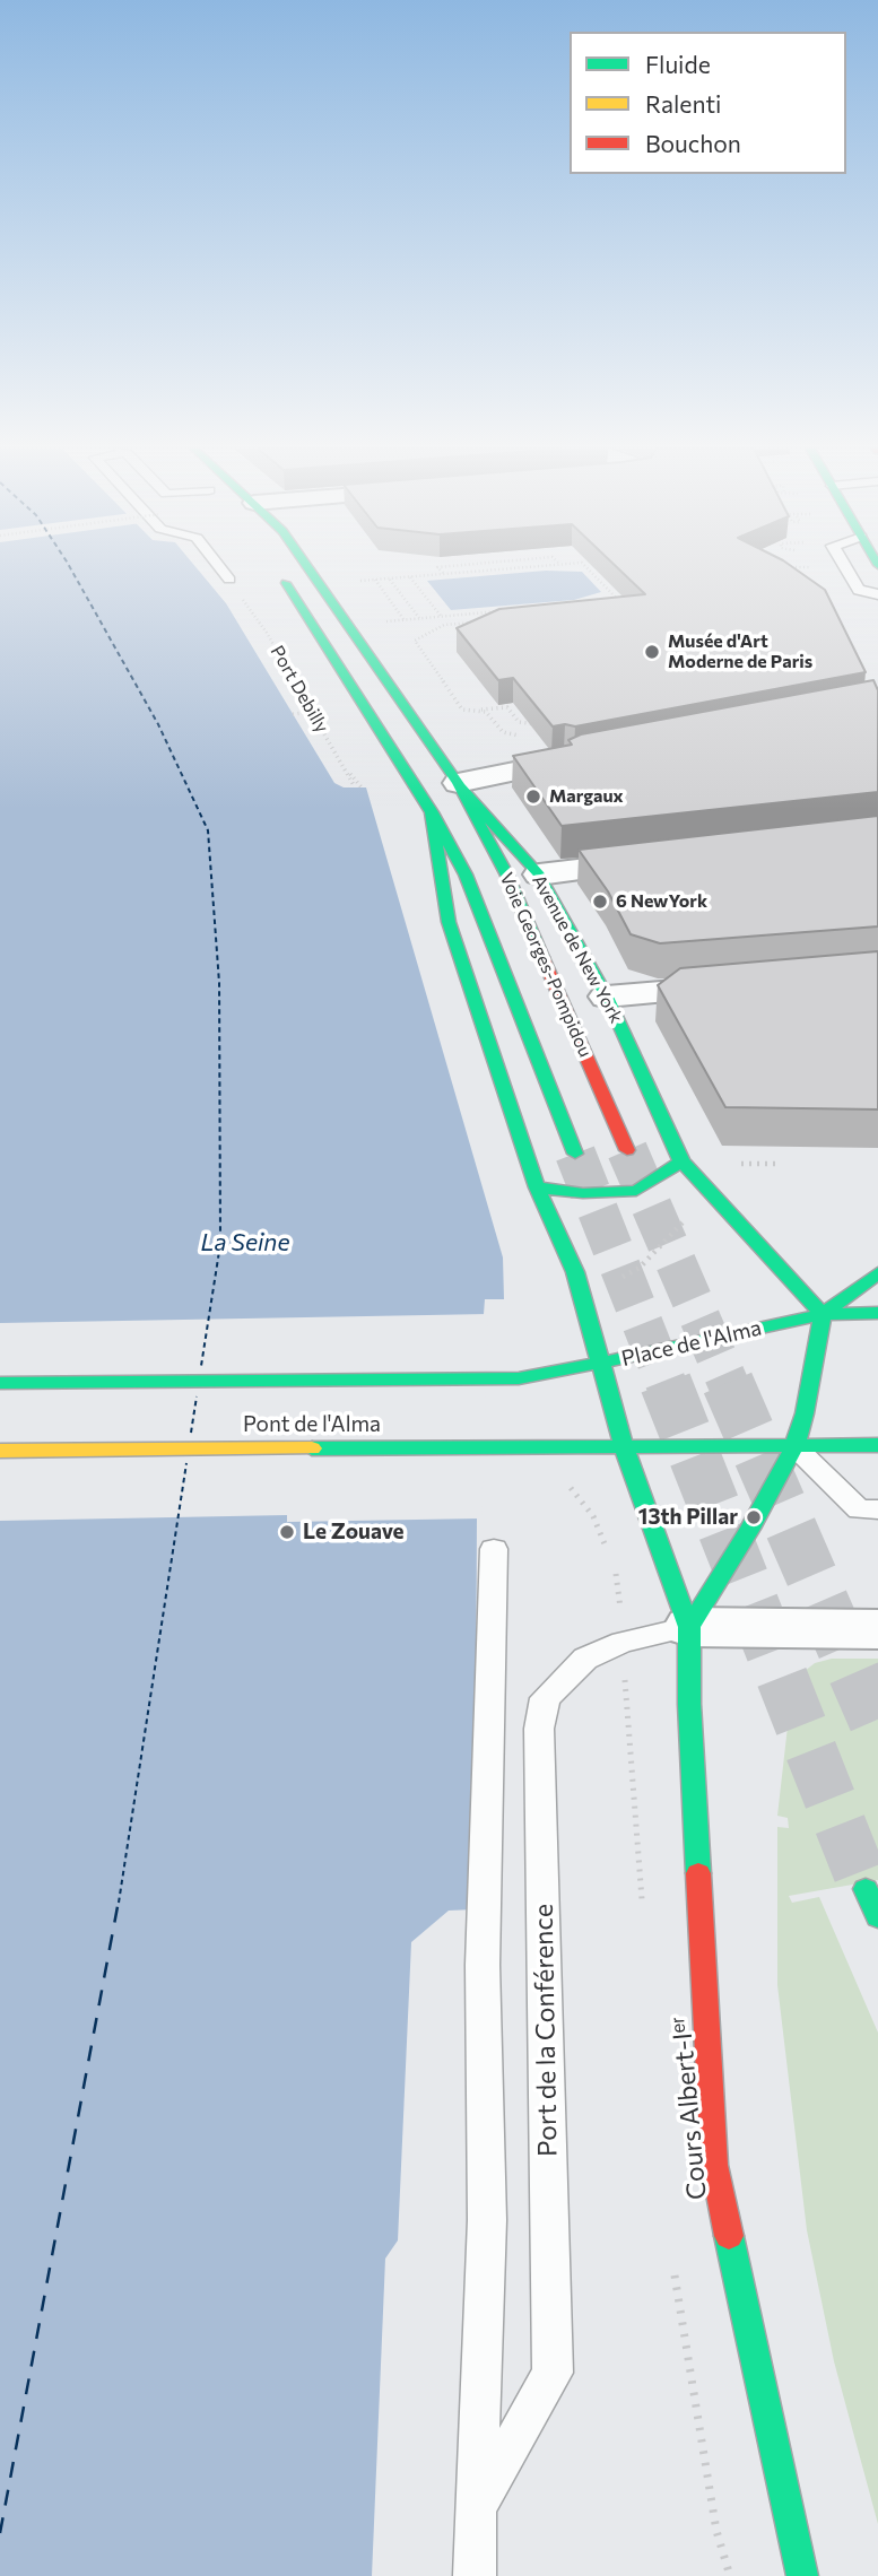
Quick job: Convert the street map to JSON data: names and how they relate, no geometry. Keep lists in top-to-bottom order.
{
  "streets": {
    "main road": [
      "Avenue de New York",
      "Voie Georges-Pompidou",
      "Place de l'Alma",
      "Pont de l'Alma",
      "Cours Albert-Iᵉʳ"
    ],
    "lane": ["Port de la Conférence"],
    "path": ["Port Debilly"]
  },
  "crossings": [
    ["Avenue de New York", "Voie Georges-Pompidou"],
    ["Avenue de New York", "Place de l'Alma"],
    ["Place de l'Alma", "Pont de l'Alma"],
    ["Place de l'Alma", "Port de la Conférence"],
    ["Place de l'Alma", "Cours Albert-Iᵉʳ"],
    ["Port de la Conférence", "Cours Albert-Iᵉʳ"]
  ],
  "water": ["La Seine"],
  "places": [
    "Musée d'Art Moderne de Paris",
    "Margaux",
    "6 NewYork",
    "13th Pillar",
    "Le Zouave"
  ],
  "legend": ["Fluide", "Ralenti", "Bouchon"]
}
